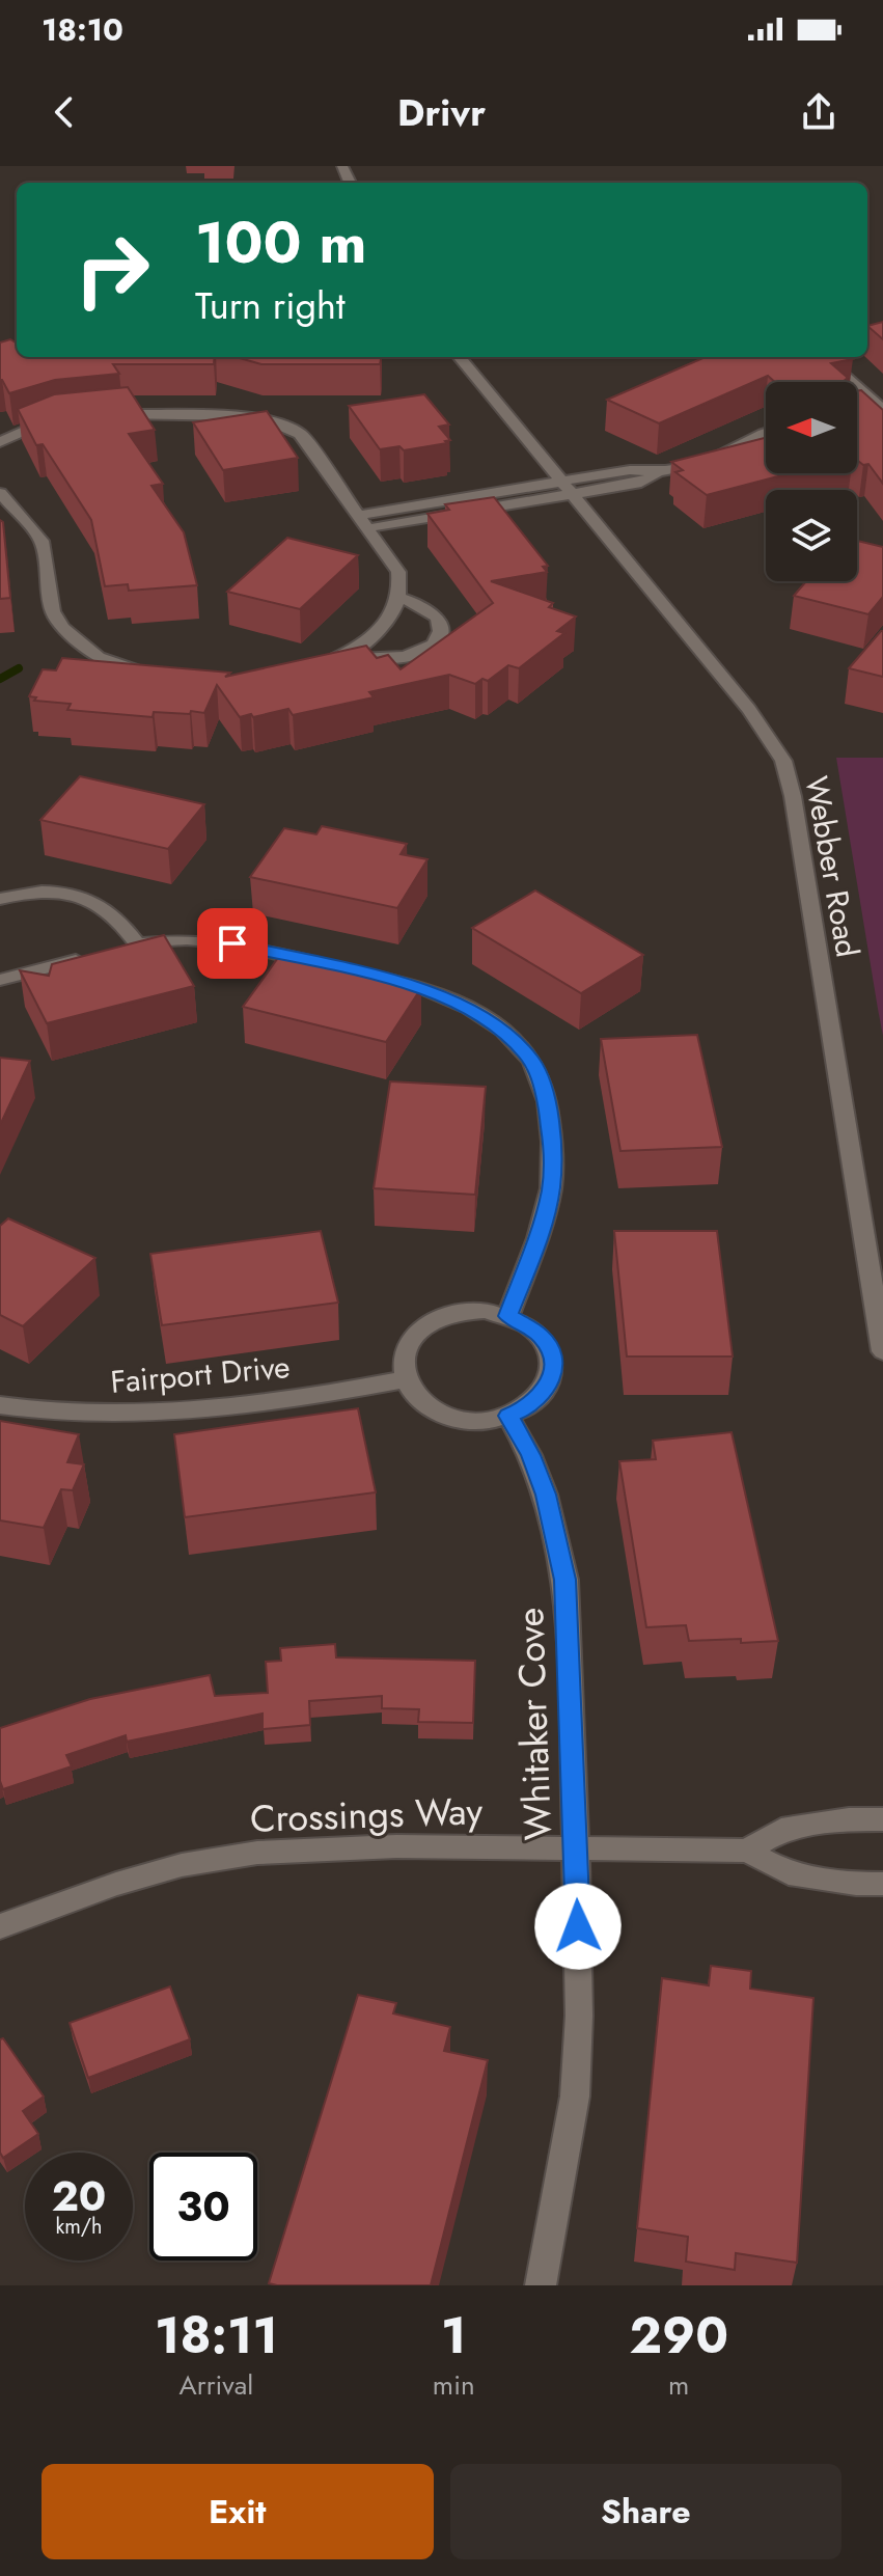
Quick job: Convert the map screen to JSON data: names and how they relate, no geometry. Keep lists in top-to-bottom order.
{
  "streets": {
    "street": [
      "Webber Road",
      "Fairport Drive",
      "Whitaker Cove",
      "Crossings Way"
    ]
  },
  "crossings": [
    ["Fairport Drive", "Whitaker Cove"],
    ["Whitaker Cove", "Crossings Way"]
  ],
  "north": "left",
  "page": {
    "status": "18:10",
    "header": "Drivr",
    "turn": ["100 m", "Turn right"],
    "speed": "20 km/h",
    "limit": "30",
    "eta": [
      "18:11",
      "Arrival",
      "1",
      "min",
      "290",
      "m"
    ],
    "buttons": ["Exit", "Share"]
  }
}
